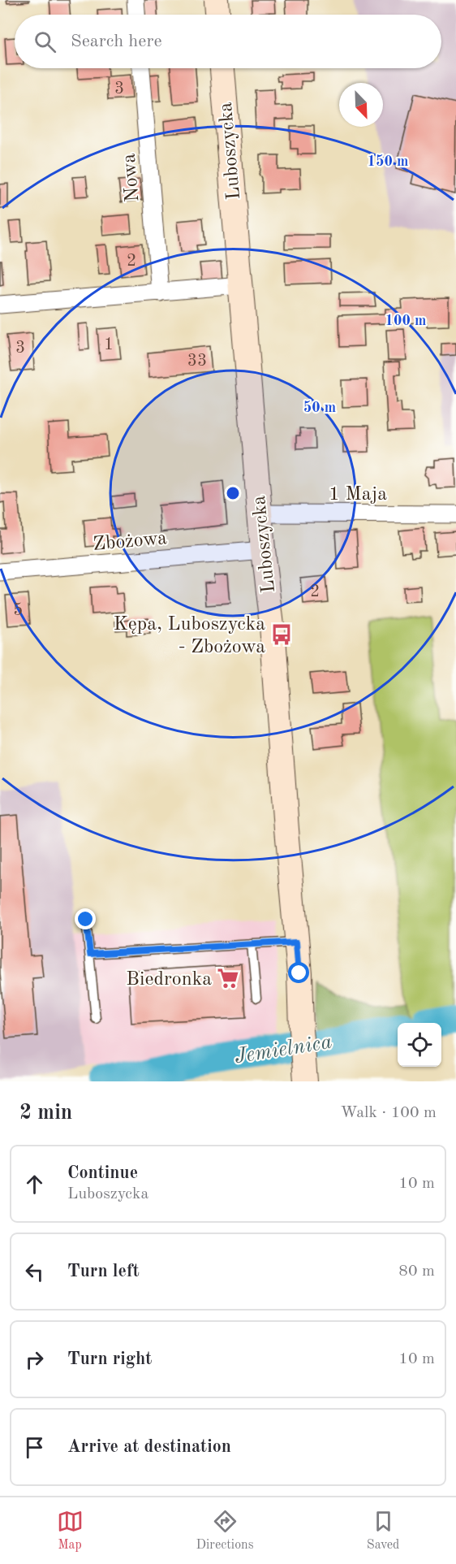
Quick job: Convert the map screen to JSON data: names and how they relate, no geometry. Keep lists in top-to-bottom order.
{
  "streets": {
    "street": [
      "Luboszycka",
      "Nowa",
      "1 Maja",
      "Zbożowa"
    ]
  },
  "crossings": [
    ["Luboszycka", "1 Maja"],
    ["Luboszycka", "Zbożowa"]
  ],
  "water": ["Jemielnica"],
  "places": {
    "bus stop": ["Kępa, Luboszycka - Zbożowa"],
    "supermarket": ["Biedronka"]
  },
  "house_numbers": [
    "3",
    "2",
    "1",
    "3",
    "33",
    "2",
    "5"
  ],
  "north": "bottom right",
  "page": {
    "search": "Search here",
    "heading": ["2 min", "Walk · 100 m"],
    "list": [
      ["Continue", "Luboszycka", "10 m"],
      ["Turn left", "80 m"],
      ["Turn right", "10 m"],
      "Arrive at destination"
    ],
    "nav": ["Map", "Directions", "Saved"]
  },
  "rings": ["150 m", "100 m", "50 m"]
}
